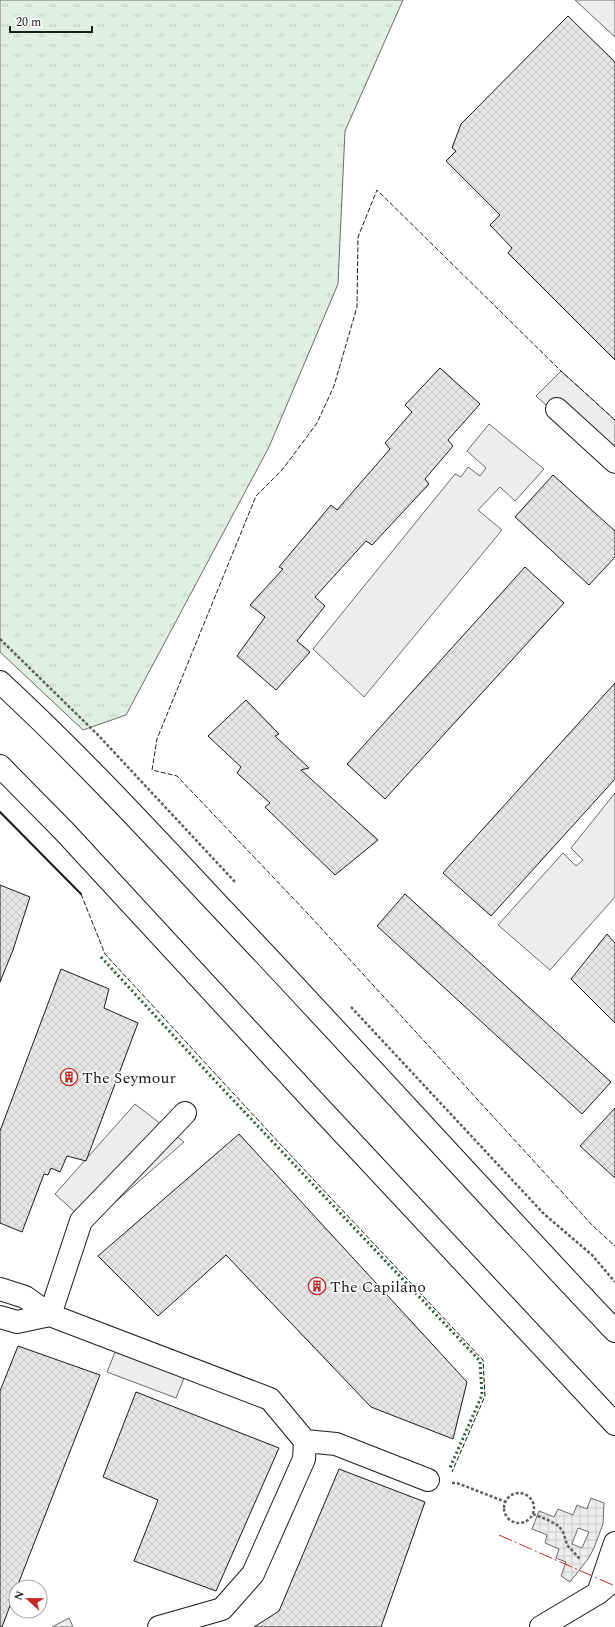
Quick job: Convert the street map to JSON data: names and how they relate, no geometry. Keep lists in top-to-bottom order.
{
  "places": {
    "building": ["The Seymour", "The Capilano"]
  },
  "scale_bar": "20 m",
  "north": "left"
}
